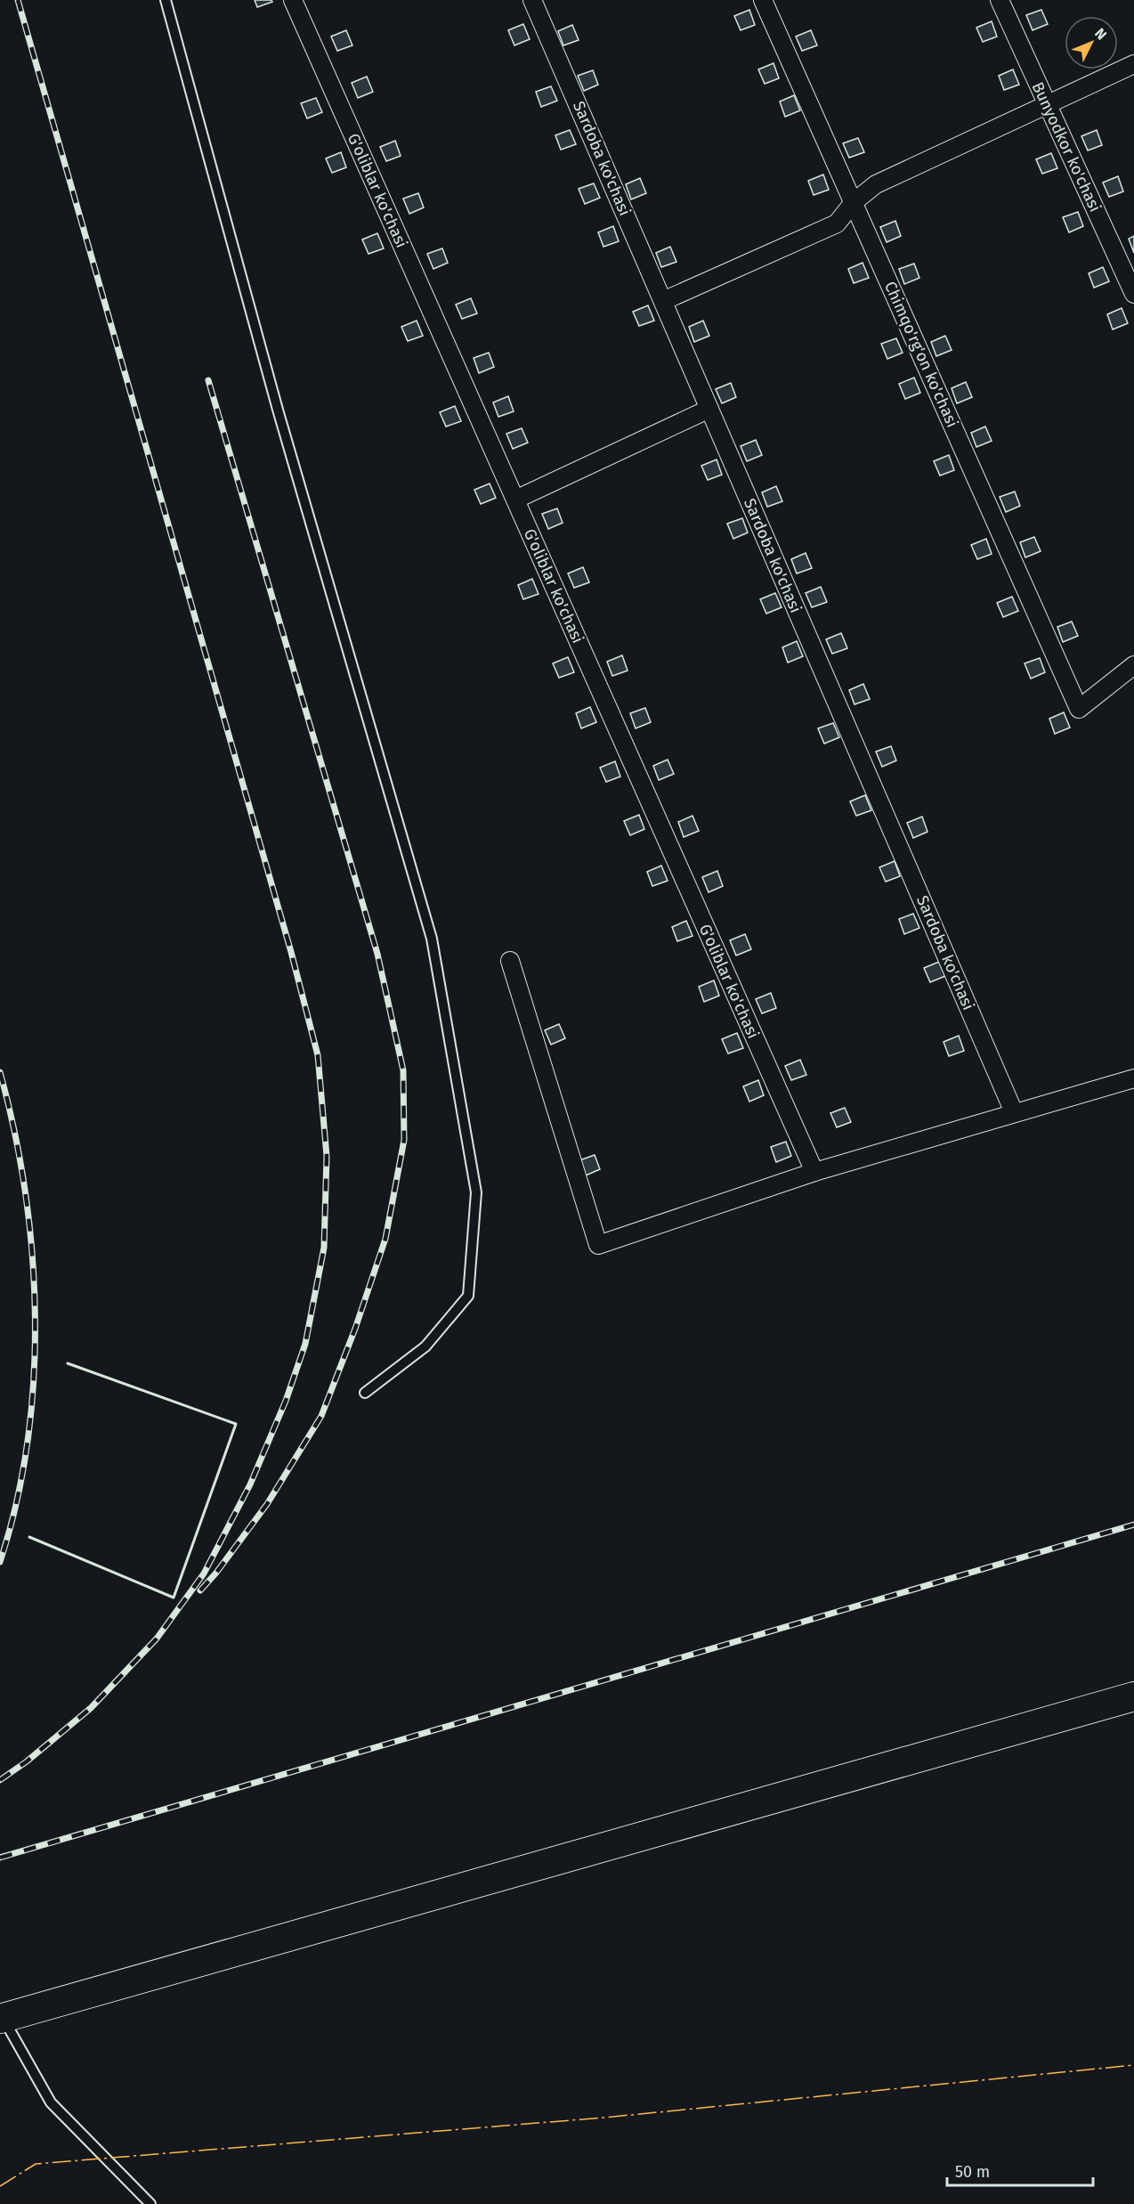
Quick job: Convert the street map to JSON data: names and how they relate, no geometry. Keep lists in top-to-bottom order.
{
  "streets": {
    "street": [
      "Bunyodkor ko'chasi",
      "Sardoba ko'chasi",
      "G'oliblar ko'chasi",
      "Chimqo'rg'on ko'chasi"
    ]
  },
  "scale_bar": "50 m",
  "north": "top right"
}
